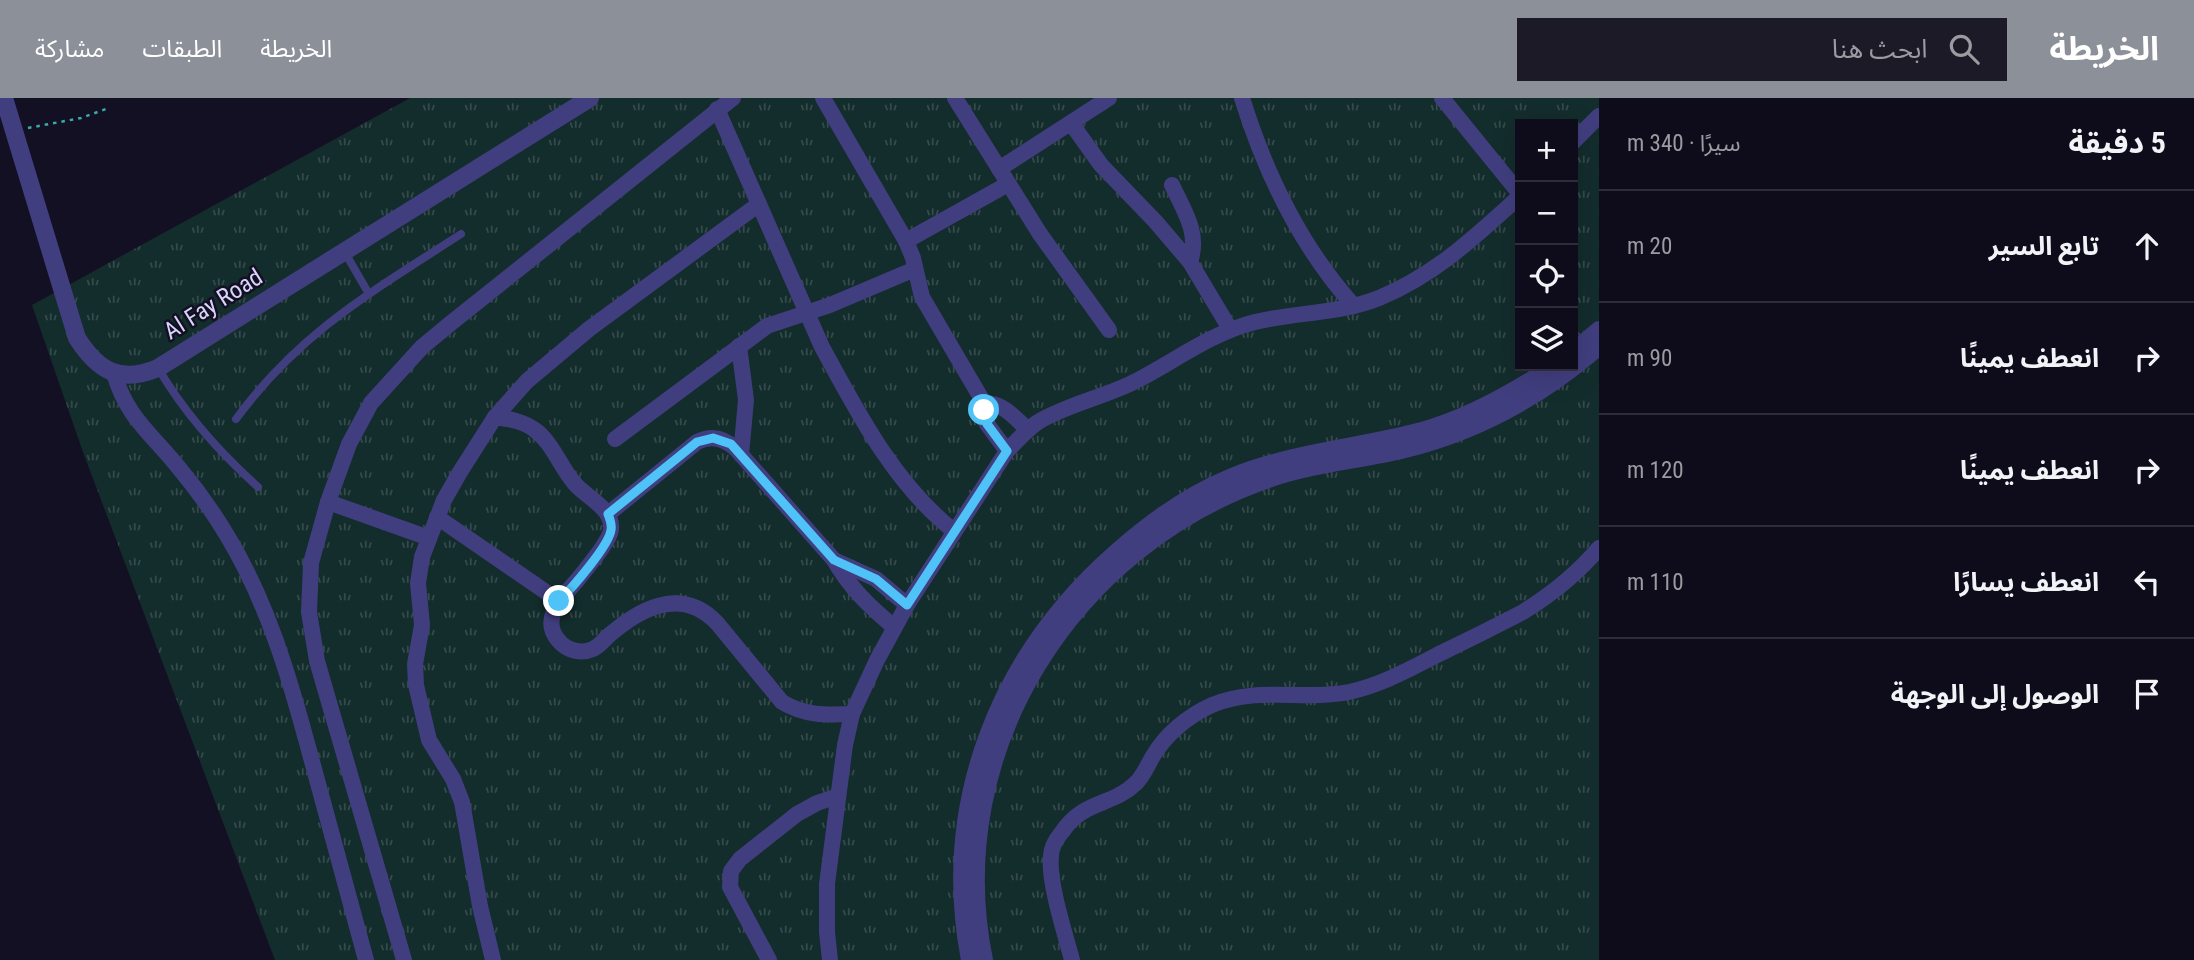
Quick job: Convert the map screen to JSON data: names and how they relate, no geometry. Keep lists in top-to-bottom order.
{
  "streets": {
    "street": ["Al Fay Road"]
  },
  "page": {
    "header": "الخريطة",
    "search": "ابحث هنا",
    "nav": ["الخريطة", "الطبقات", "مشاركة"],
    "heading": ["5 دقيقة", "سيرًا · 340 m"],
    "map_buttons": ["+", "−"],
    "list": [
      ["تابع السير", "20 m"],
      ["انعطف يمينًا", "90 m"],
      ["انعطف يمينًا", "120 m"],
      ["انعطف يسارًا", "110 m"],
      "الوصول إلى الوجهة"
    ]
  }
}
